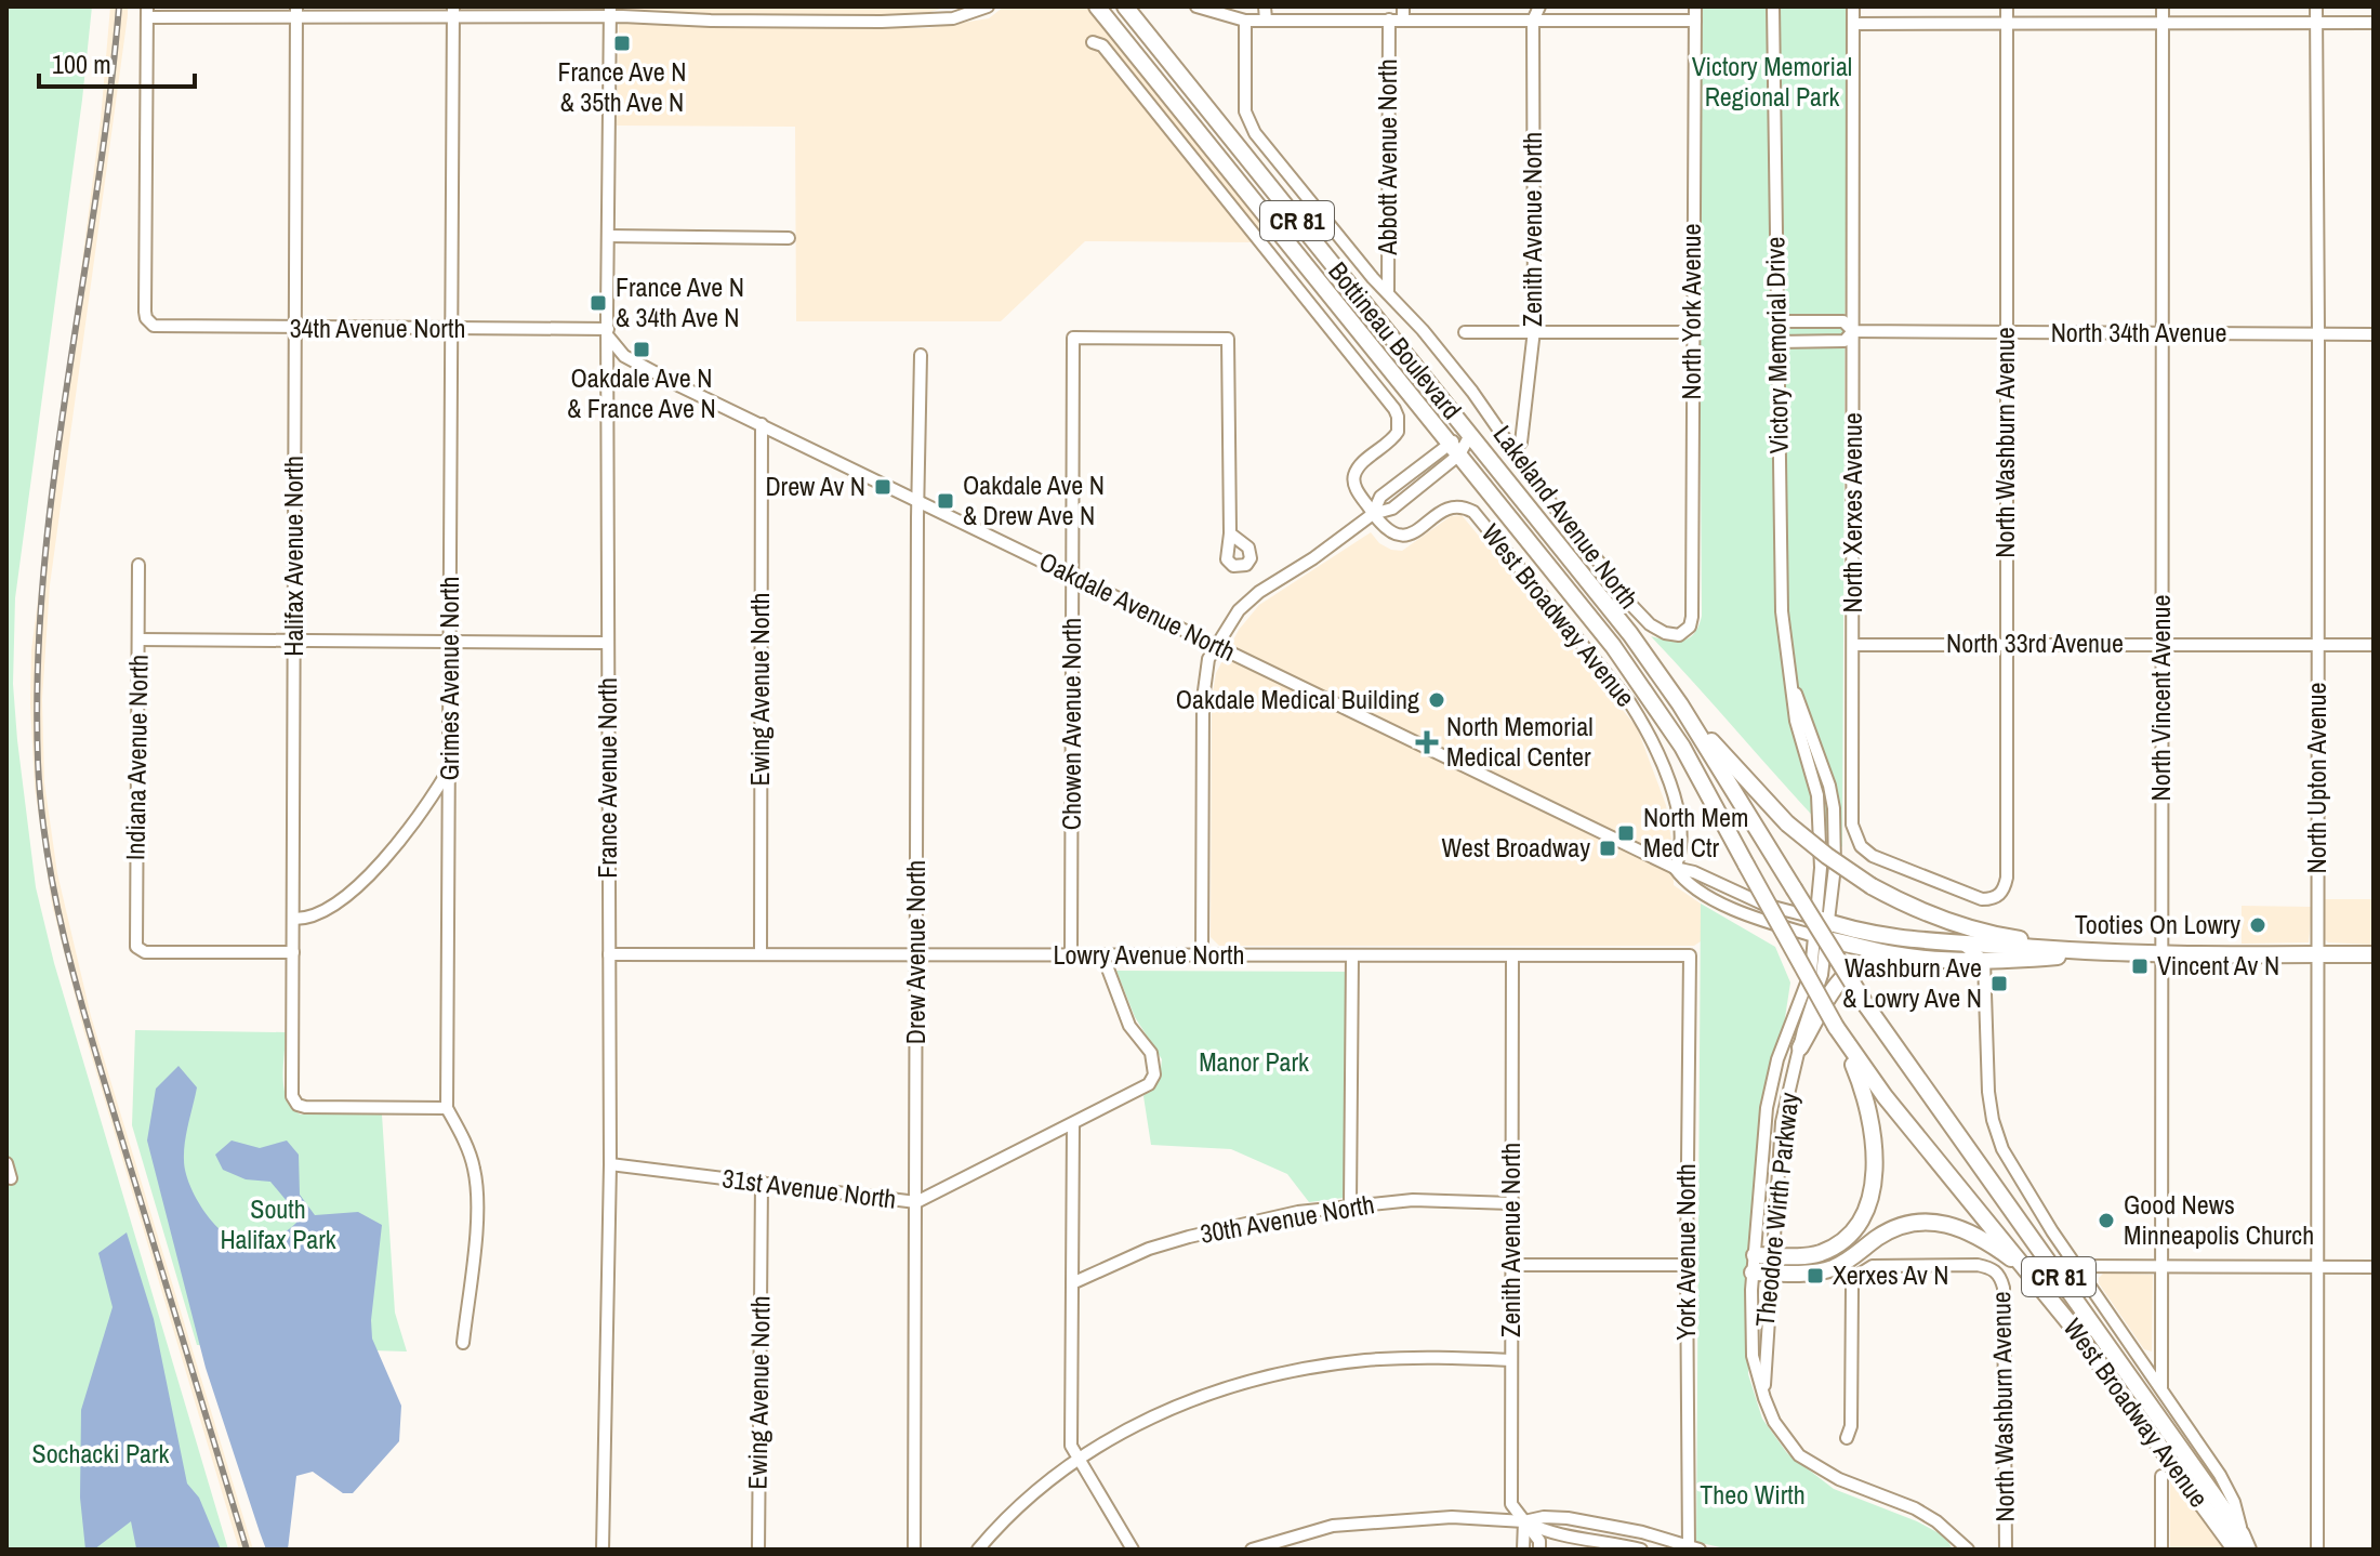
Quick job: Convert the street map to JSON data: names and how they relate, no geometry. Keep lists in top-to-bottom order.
{
  "streets": {
    "main road": ["CR 81", "Bottineau Boulevard", "West Broadway Avenue"],
    "street": [
      "Abbott Avenue North",
      "Zenith Avenue North",
      "North York Avenue",
      "34th Avenue North",
      "North 34th Avenue",
      "Victory Memorial Drive",
      "North Washburn Avenue",
      "North Xerxes Avenue",
      "Lakeland Avenue North",
      "Halifax Avenue North",
      "Oakdale Avenue North",
      "North 33rd Avenue",
      "Grimes Avenue North",
      "Ewing Avenue North",
      "North Vincent Avenue",
      "Chowen Avenue North",
      "Indiana Avenue North",
      "France Avenue North",
      "North Upton Avenue",
      "Drew Avenue North",
      "Lowry Avenue North",
      "31st Avenue North",
      "Theodore Wirth Parkway",
      "30th Avenue North",
      "York Avenue North"
    ]
  },
  "crossings": [
    ["Abbott Avenue North", "Lakeland Avenue North"],
    ["Zenith Avenue North", "Lakeland Avenue North"],
    ["Zenith Avenue North", "Lowry Avenue North"],
    ["Zenith Avenue North", "30th Avenue North"],
    ["North York Avenue", "Lakeland Avenue North"],
    ["34th Avenue North", "Halifax Avenue North"],
    ["34th Avenue North", "Oakdale Avenue North"],
    ["34th Avenue North", "Grimes Avenue North"],
    ["34th Avenue North", "France Avenue North"],
    ["North 34th Avenue", "Victory Memorial Drive"],
    ["North 34th Avenue", "North Washburn Avenue"],
    ["North 34th Avenue", "North Xerxes Avenue"],
    ["North 34th Avenue", "North Vincent Avenue"],
    ["North 34th Avenue", "North Upton Avenue"],
    ["Bottineau Boulevard", "West Broadway Avenue"],
    ["Victory Memorial Drive", "Oakdale Avenue North"],
    ["Victory Memorial Drive", "Theodore Wirth Parkway"],
    ["North Washburn Avenue", "North Xerxes Avenue"],
    ["North Washburn Avenue", "North 33rd Avenue"],
    ["North Xerxes Avenue", "North 33rd Avenue"],
    ["Halifax Avenue North", "Grimes Avenue North"],
    ["Halifax Avenue North", "Indiana Avenue North"],
    ["Oakdale Avenue North", "West Broadway Avenue"],
    ["Oakdale Avenue North", "Ewing Avenue North"],
    ["Oakdale Avenue North", "Chowen Avenue North"],
    ["Oakdale Avenue North", "France Avenue North"],
    ["Oakdale Avenue North", "Drew Avenue North"],
    ["Oakdale Avenue North", "Theodore Wirth Parkway"],
    ["West Broadway Avenue", "North Vincent Avenue"],
    ["North 33rd Avenue", "North Vincent Avenue"],
    ["North 33rd Avenue", "North Upton Avenue"],
    ["Ewing Avenue North", "Lowry Avenue North"],
    ["Ewing Avenue North", "31st Avenue North"],
    ["Chowen Avenue North", "Lowry Avenue North"],
    ["France Avenue North", "Lowry Avenue North"],
    ["France Avenue North", "31st Avenue North"],
    ["Drew Avenue North", "Lowry Avenue North"],
    ["Drew Avenue North", "31st Avenue North"],
    ["Lowry Avenue North", "31st Avenue North"],
    ["Lowry Avenue North", "York Avenue North"]
  ],
  "parks": [
    "Victory Memorial Regional Park",
    "Manor Park",
    "South Halifax Park",
    "Sochacki Park",
    "Theo Wirth"
  ],
  "places": {
    "transit": [
      "France Ave N & 35th Ave N",
      "France Ave N & 34th Ave N",
      "Oakdale Ave N & France Ave N",
      "Drew Av N",
      "Oakdale Ave N & Drew Ave N",
      "North Mem Med Ctr",
      "West Broadway",
      "Vincent Av N",
      "Washburn Ave & Lowry Ave N",
      "Xerxes Av N"
    ],
    "other": ["Oakdale Medical Building", "Tooties On Lowry", "Good News Minneapolis Church"],
    "health": ["North Memorial Medical Center"]
  },
  "scale_bar": "100 m"
}
